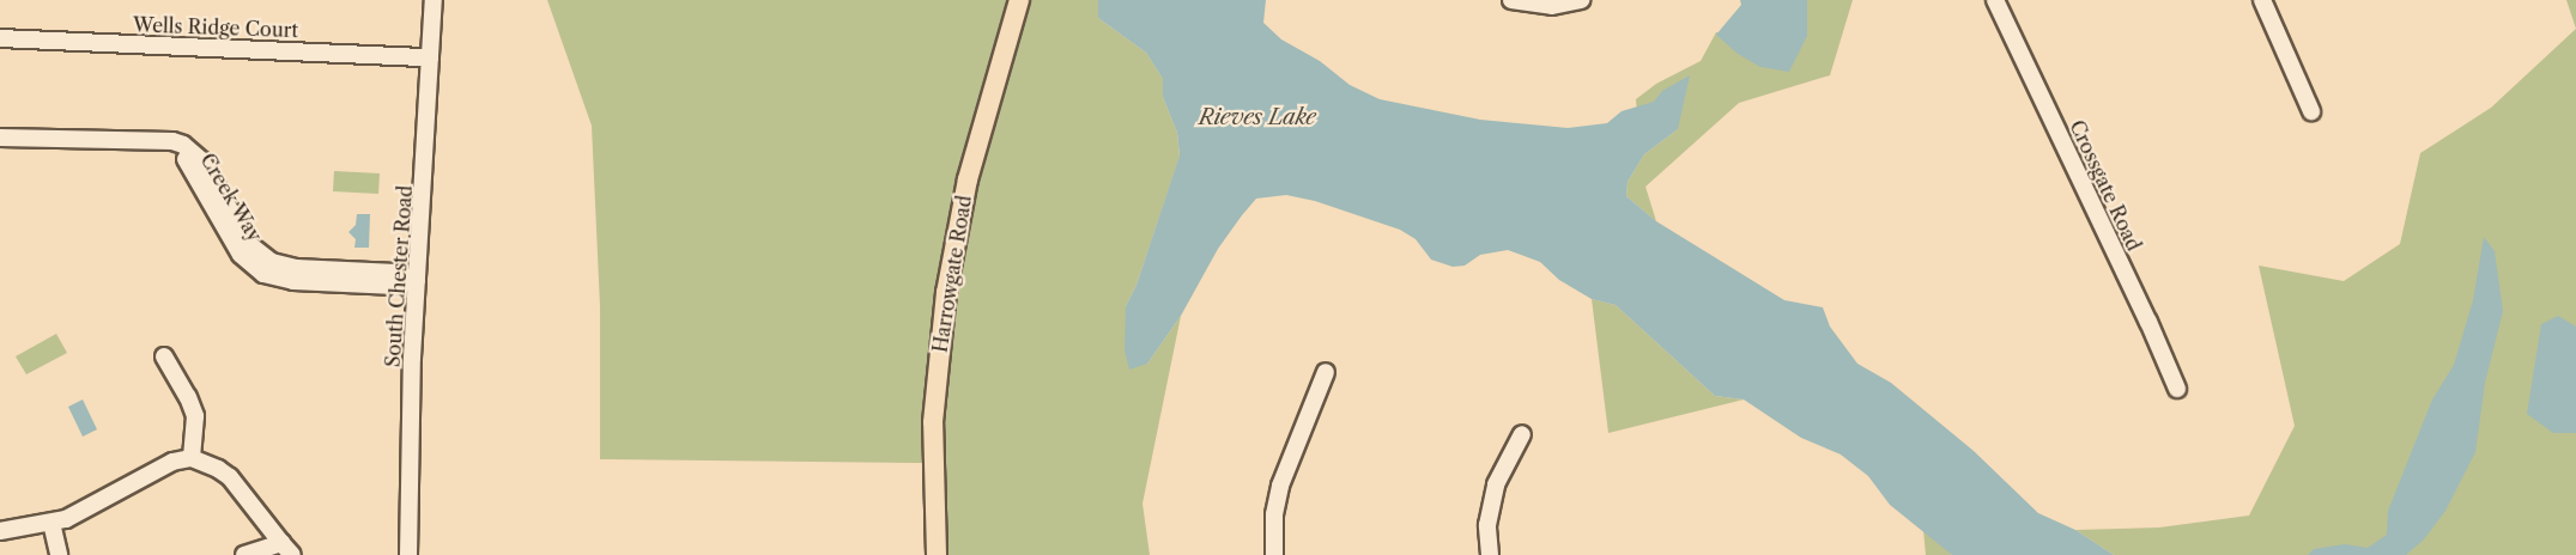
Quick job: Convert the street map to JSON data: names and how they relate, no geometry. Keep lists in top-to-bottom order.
{
  "streets": {
    "main road": ["Harrowgate Road"],
    "street": [
      "Wells Ridge Court",
      "Crossgate Road",
      "Creek Way",
      "South Chester Road"
    ]
  },
  "crossings": [
    ["Wells Ridge Court", "South Chester Road"],
    ["Creek Way", "South Chester Road"]
  ],
  "water": ["Rieves Lake"]
}
